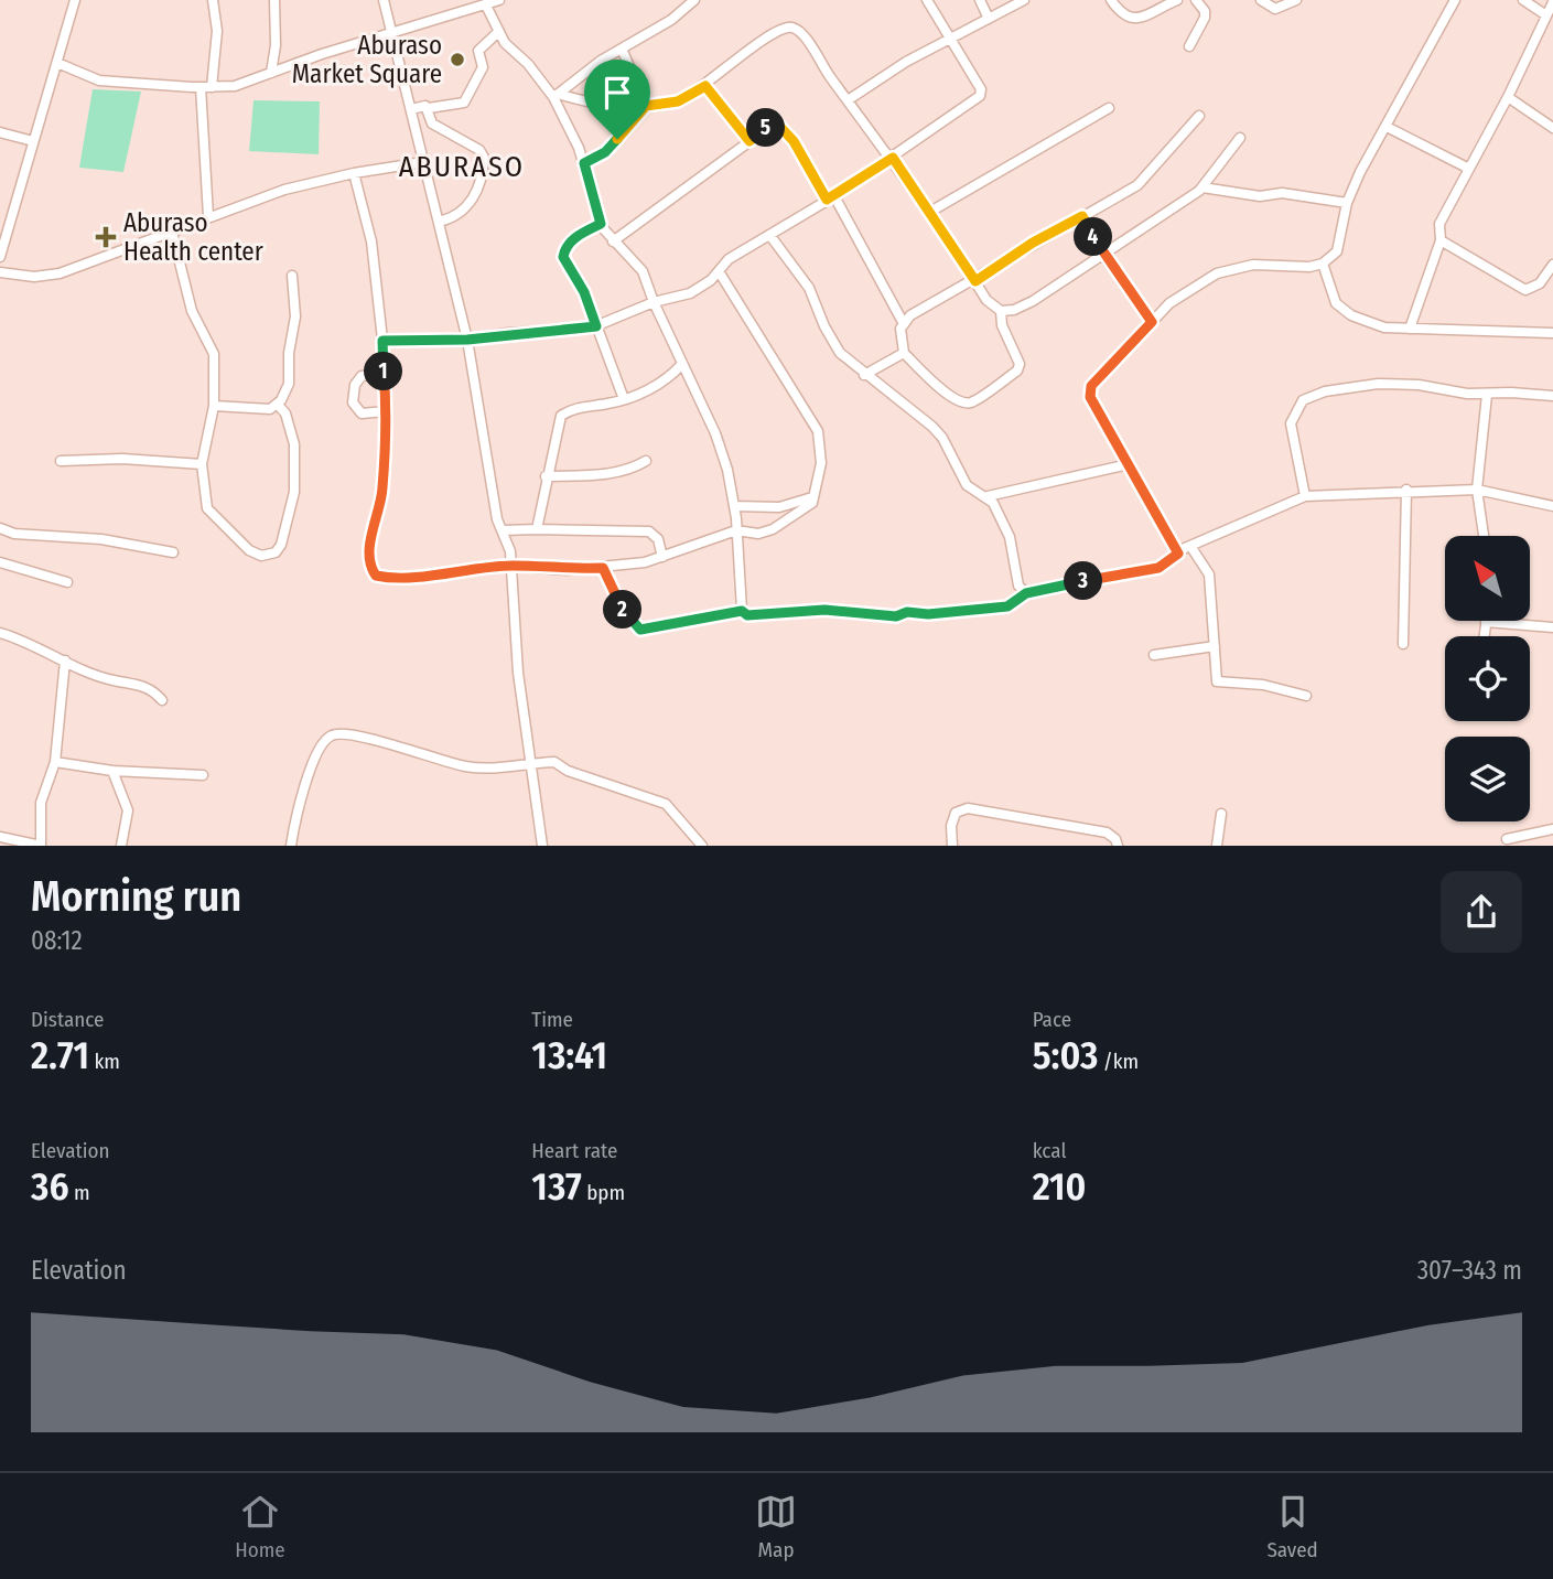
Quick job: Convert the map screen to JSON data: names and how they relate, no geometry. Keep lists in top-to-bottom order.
{
  "districts": ["ABURASO"],
  "places": {
    "other": ["Aburaso Market Square"],
    "health": ["Aburaso Health center"]
  },
  "north": "top left",
  "page": {
    "pins": [
      "5",
      "4",
      "1",
      "3",
      "2"
    ],
    "heading": ["Morning run", "08:12"],
    "stats": [
      ["Distance", "2.71 km"],
      ["Time", "13:41"],
      ["Pace", "5:03 /km"],
      ["Elevation", "36 m"],
      ["Heart rate", "137 bpm"],
      ["kcal", "210"]
    ],
    "chart": ["Elevation", "307–343 m"],
    "tabs": ["Home", "Map", "Saved"]
  }
}
